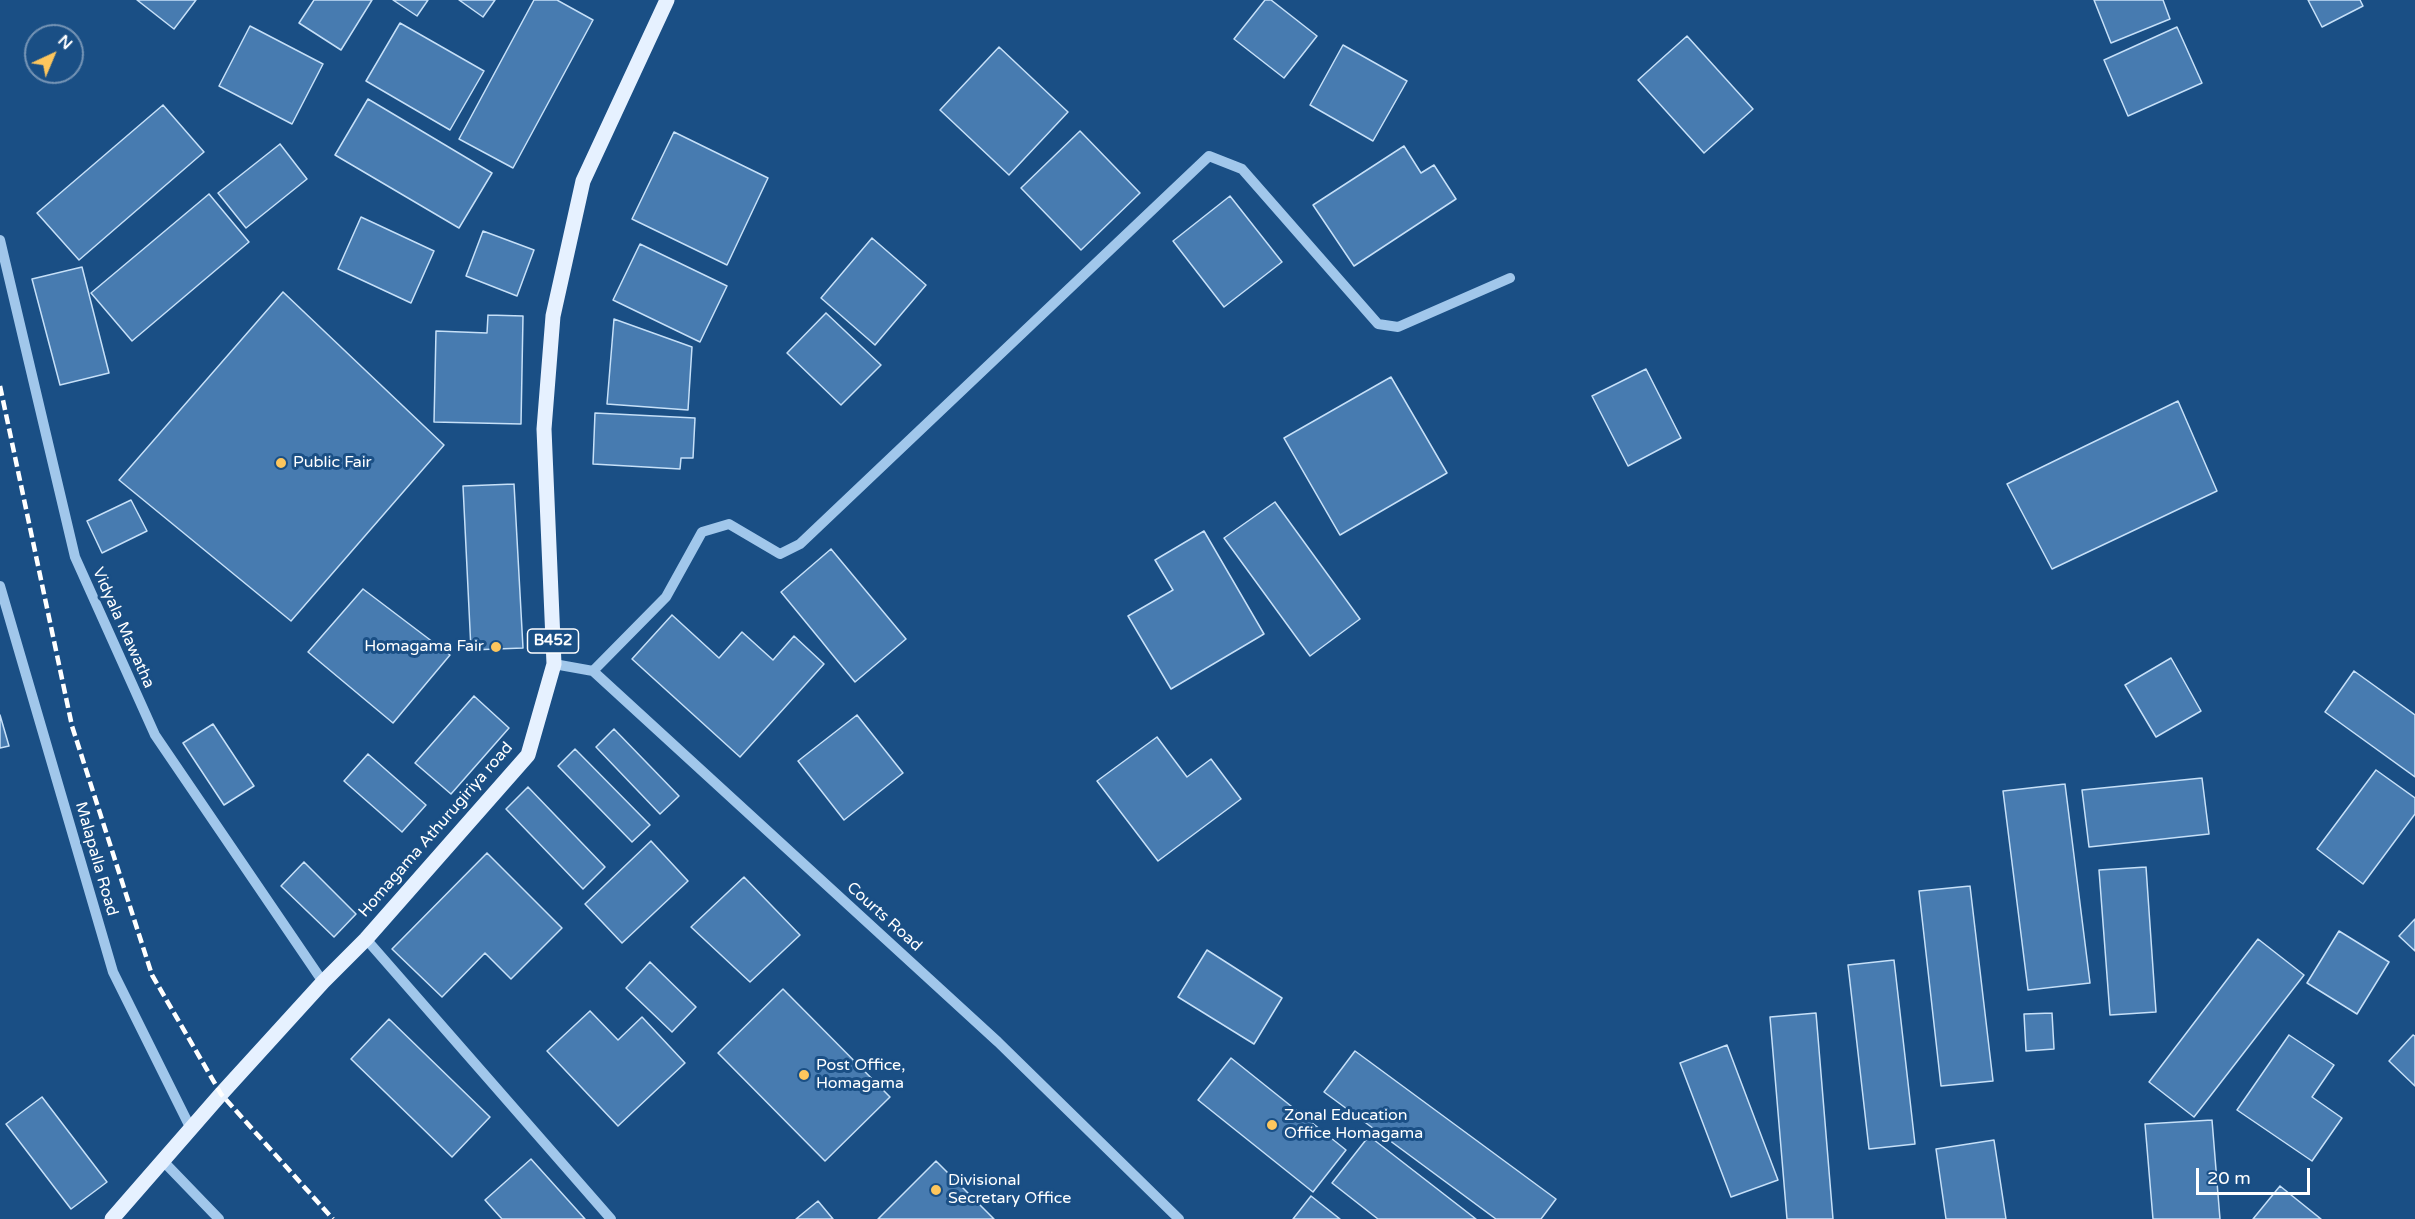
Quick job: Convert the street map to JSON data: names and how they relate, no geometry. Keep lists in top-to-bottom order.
{
  "streets": {
    "main road": ["B452", "Homagama Athurugiriya road"],
    "street": ["Vidyala Mawatha", "Malapalla Road", "Courts Road"]
  },
  "crossings": [
    ["Vidyala Mawatha", "Homagama Athurugiriya road"],
    ["B452", "Homagama Athurugiriya road"],
    ["Homagama Athurugiriya road", "Malapalla Road"]
  ],
  "places": [
    "Public Fair",
    "Homagama Fair",
    "Post Office, Homagama",
    "Zonal Education Office Homagama",
    "Divisional Secretary Office"
  ],
  "scale_bar": "20 m",
  "north": "top right"
}
